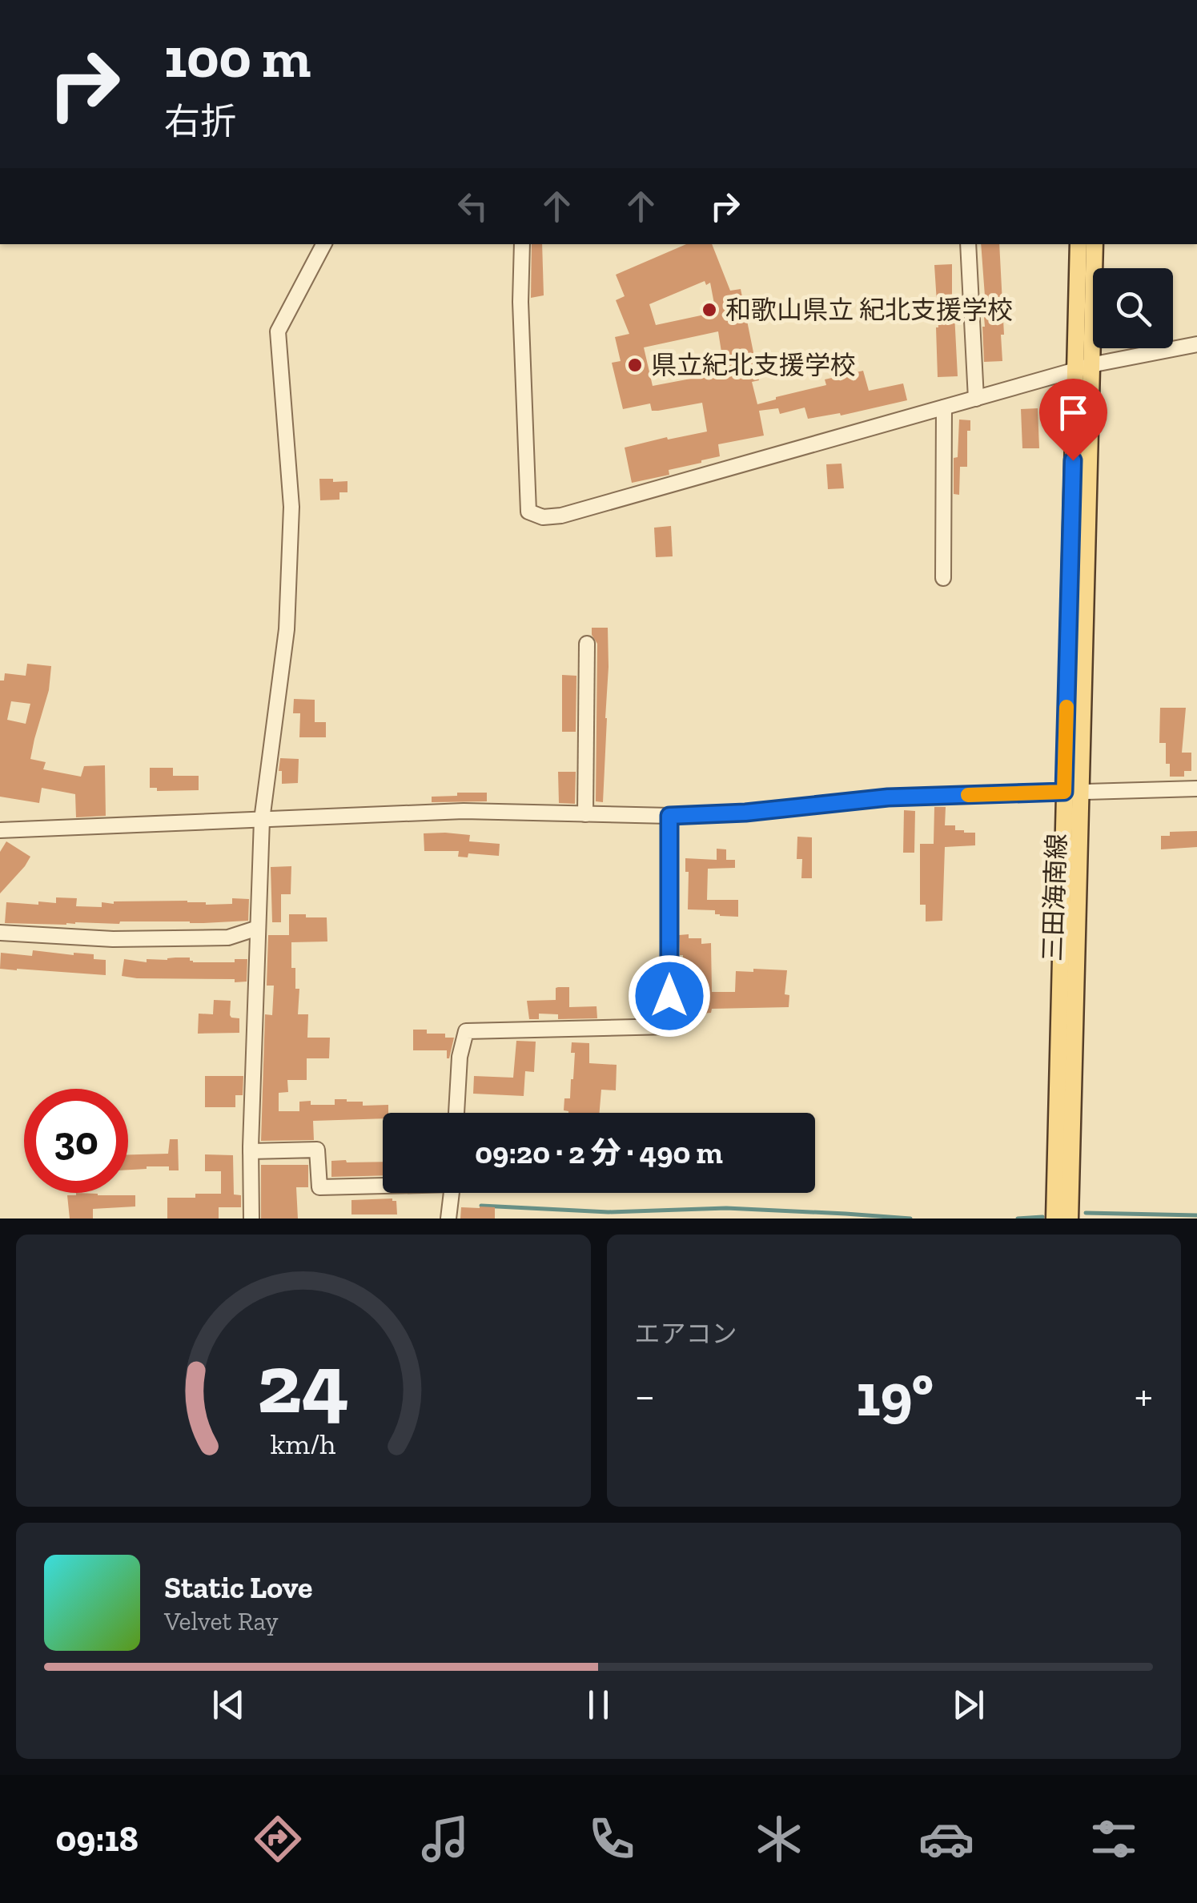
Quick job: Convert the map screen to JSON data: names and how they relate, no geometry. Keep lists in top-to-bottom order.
{
  "streets": {
    "main road": ["三田海南線"]
  },
  "places": ["和歌山県立 紀北支援学校", "県立紀北支援学校"],
  "page": {
    "turn": ["100 m", "右折"],
    "limit": "30",
    "trip": "09:20 · 2 分 · 490 m",
    "tile": "エアコン",
    "heat": ["−", "19°", "+"],
    "song": ["Static Love", "Velvet Ray"],
    "tabs": "09:18",
    "gauge": ["24", "km/h"]
  }
}
